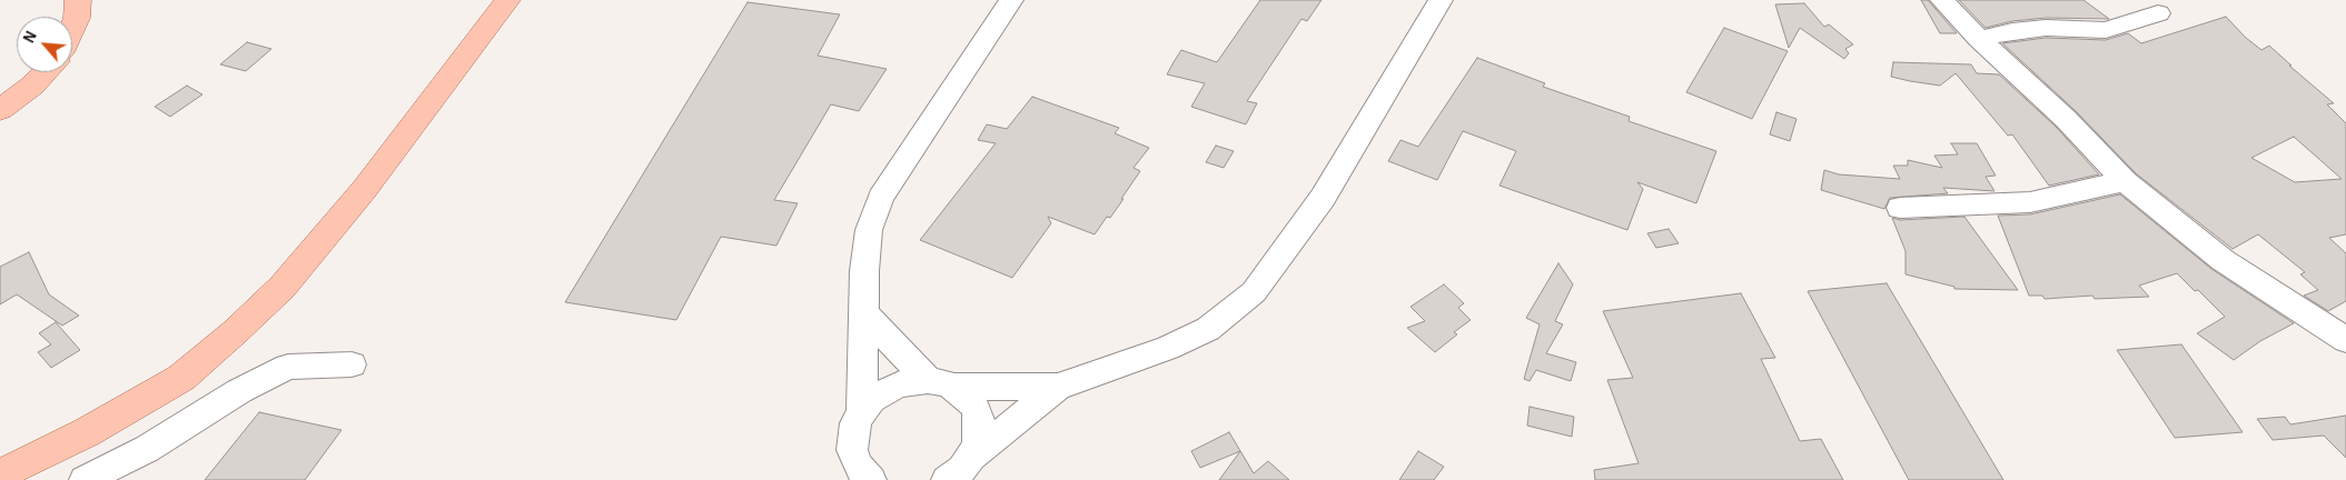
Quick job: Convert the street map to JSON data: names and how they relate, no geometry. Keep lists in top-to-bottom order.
{
  "north": "top left"
}
